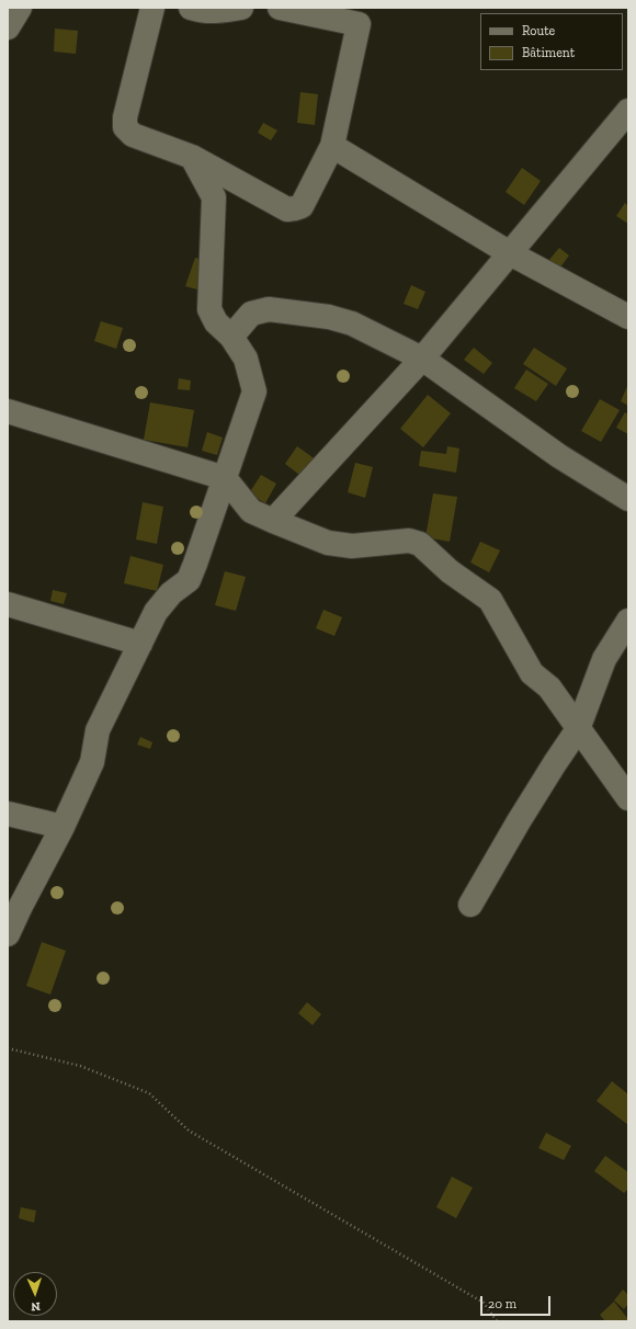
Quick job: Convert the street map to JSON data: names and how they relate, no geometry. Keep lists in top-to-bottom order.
{
  "legend": ["Route", "Bâtiment"],
  "scale_bar": "20 m",
  "north": "bottom"
}
